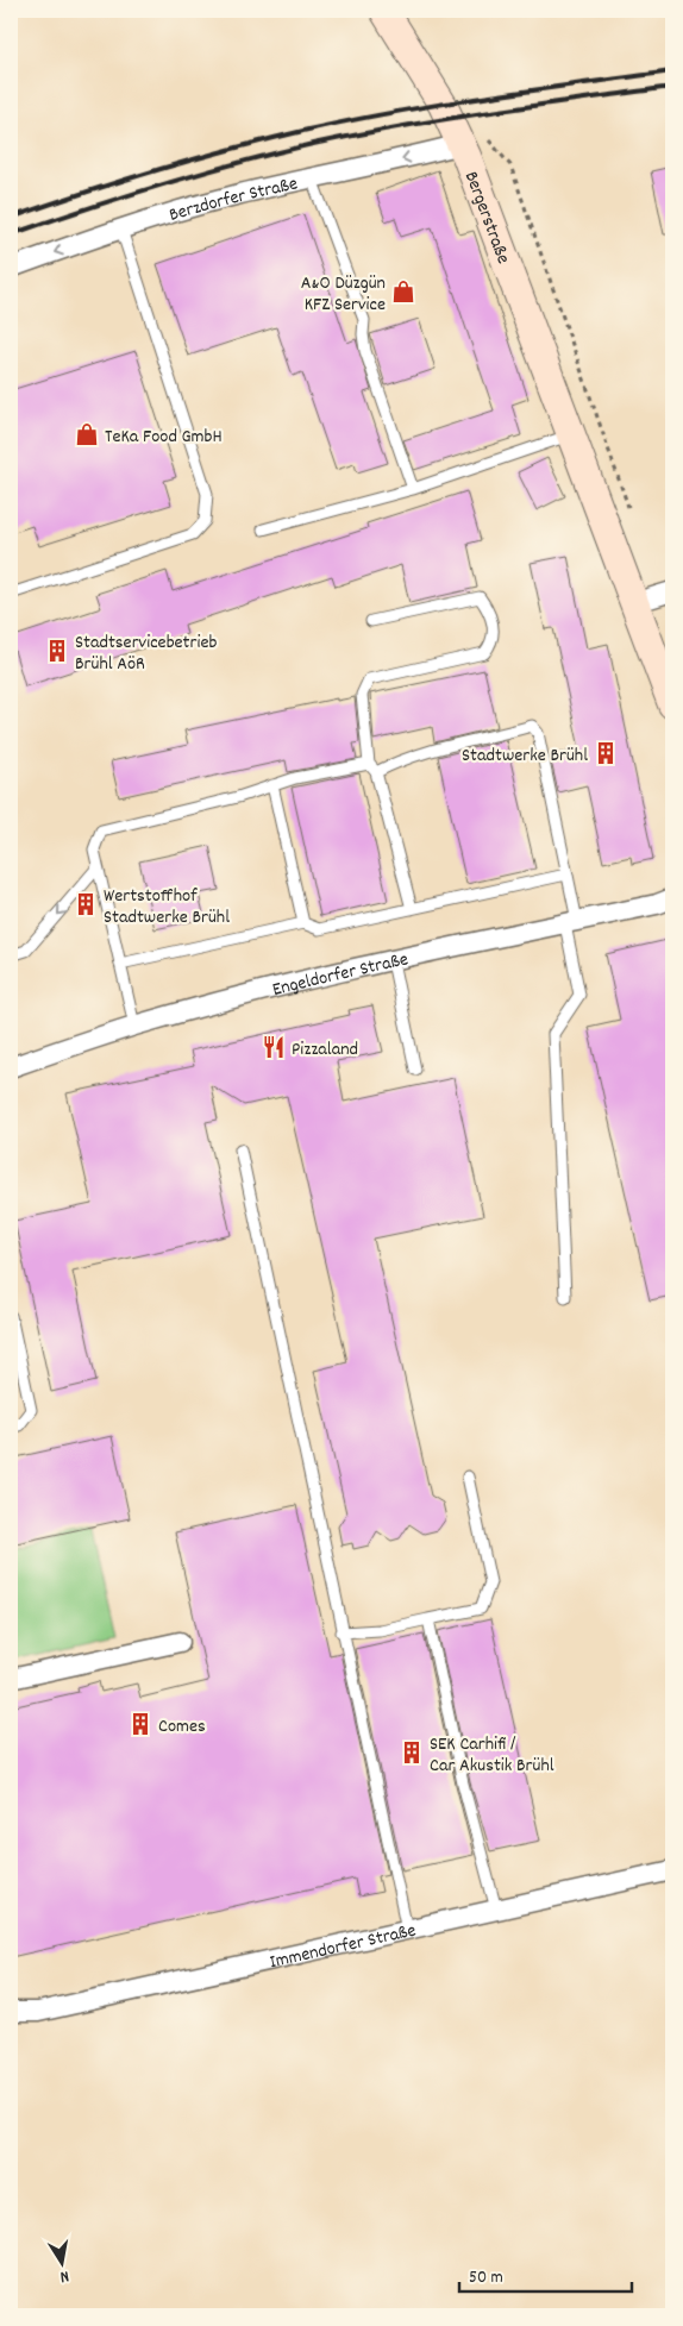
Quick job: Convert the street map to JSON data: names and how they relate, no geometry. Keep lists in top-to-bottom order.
{
  "streets": {
    "street": [
      "Berzdorfer Straße",
      "Bergerstraße",
      "Engeldorfer Straße",
      "Immendorfer Straße"
    ]
  },
  "crossings": [
    ["Berzdorfer Straße", "Bergerstraße"]
  ],
  "one_way": ["Berzdorfer Straße"],
  "places": {
    "shop": ["A&O Düzgün KFZ Service", "TeKa Food GmbH"],
    "building": [
      "Stadtservicebetrieb Brühl AöR",
      "Stadtwerke Brühl",
      "Wertstoffhof Stadtwerke Brühl",
      "Comes",
      "SEK Carhifi / Car Akustik Brühl"
    ],
    "restaurant": ["Pizzaland"]
  },
  "scale_bar": "50 m",
  "north": "bottom"
}
